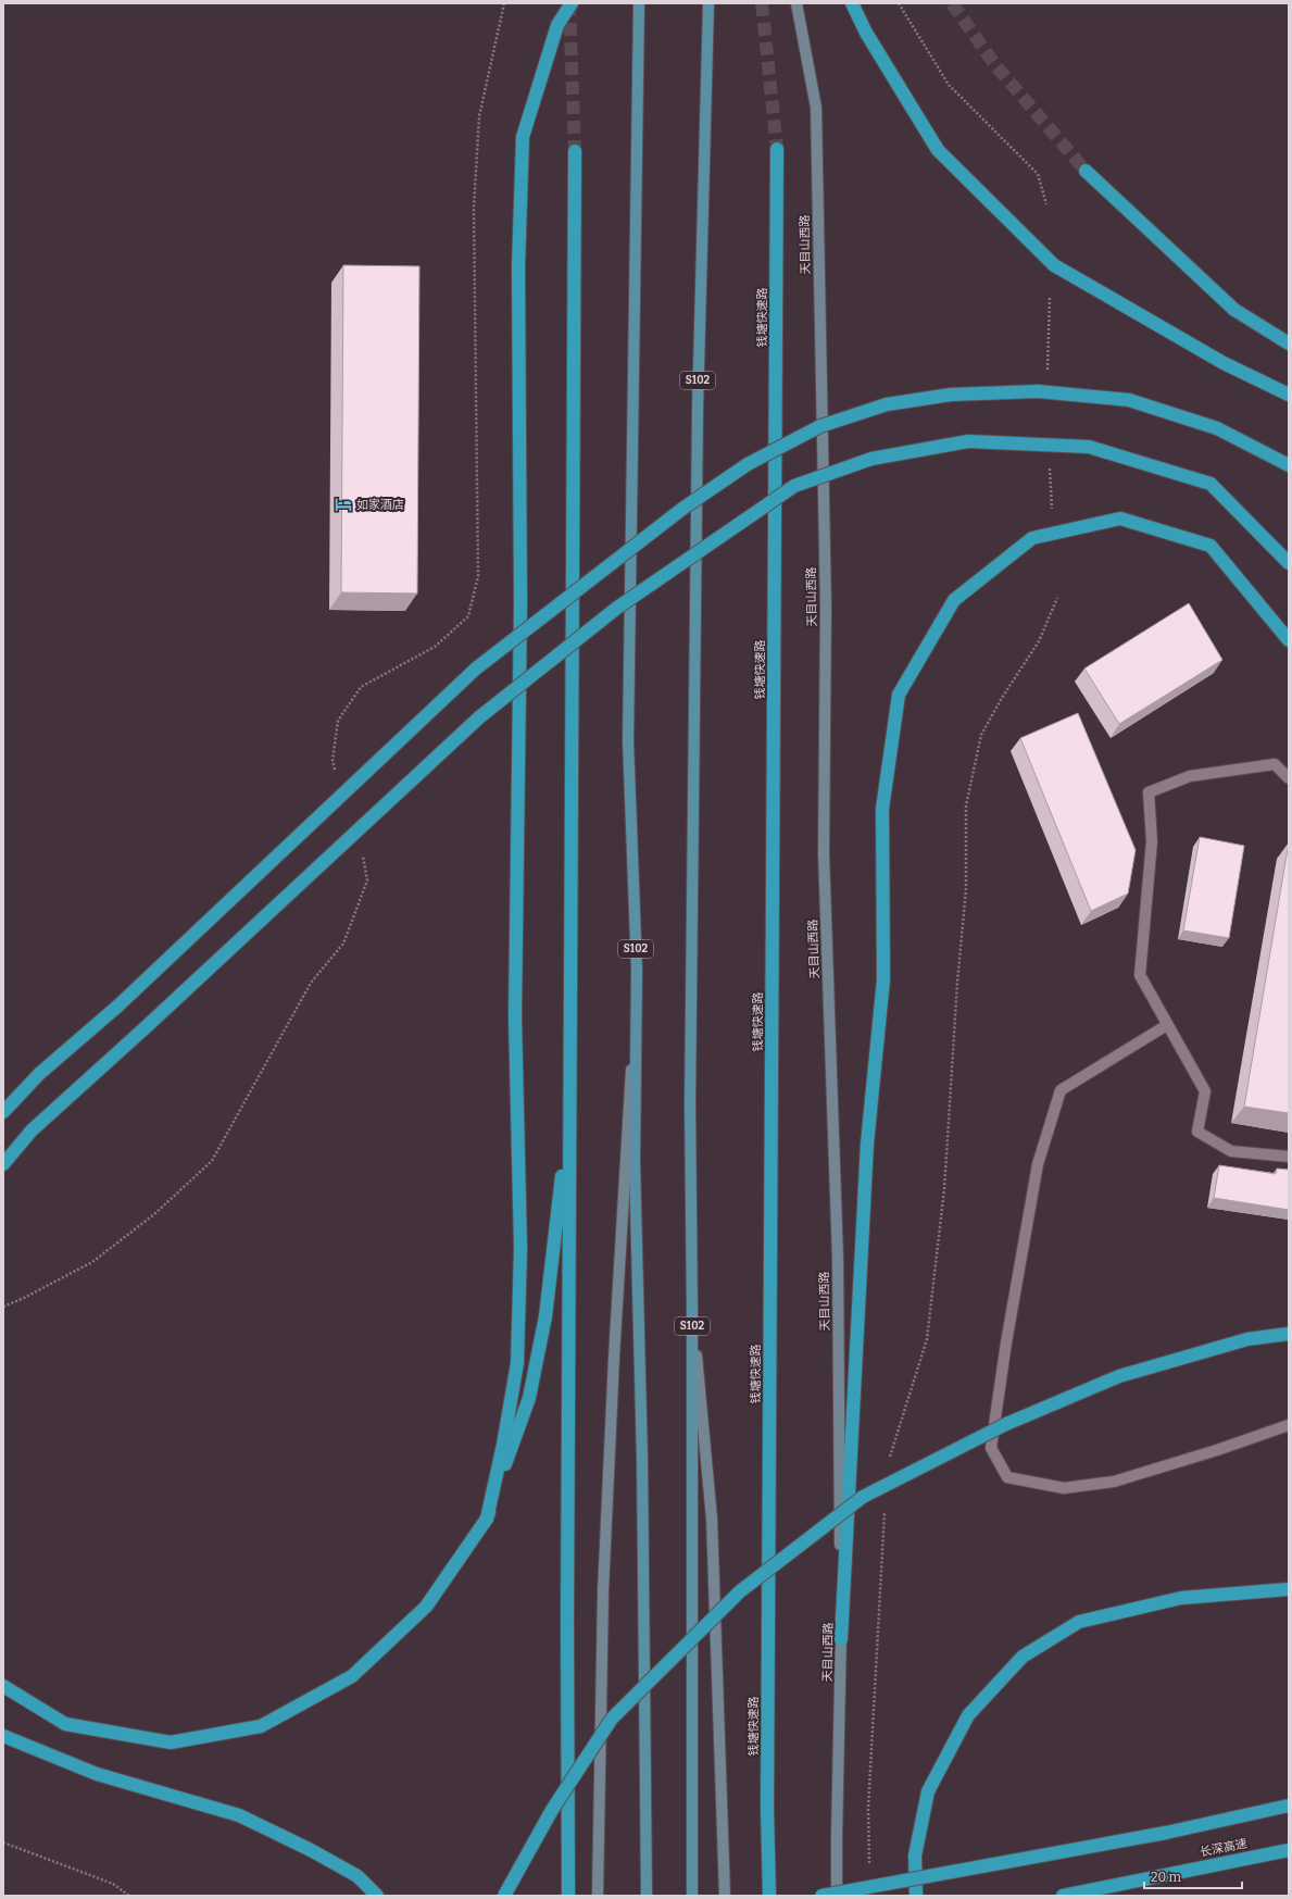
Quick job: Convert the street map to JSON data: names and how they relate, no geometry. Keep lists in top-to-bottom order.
{
  "streets": {
    "highway": ["钱塘快速路", "长深高速"],
    "main road": ["天目山西路", "S102"]
  },
  "places": {
    "hotel": ["如家酒店"]
  },
  "scale_bar": "20 m"
}
